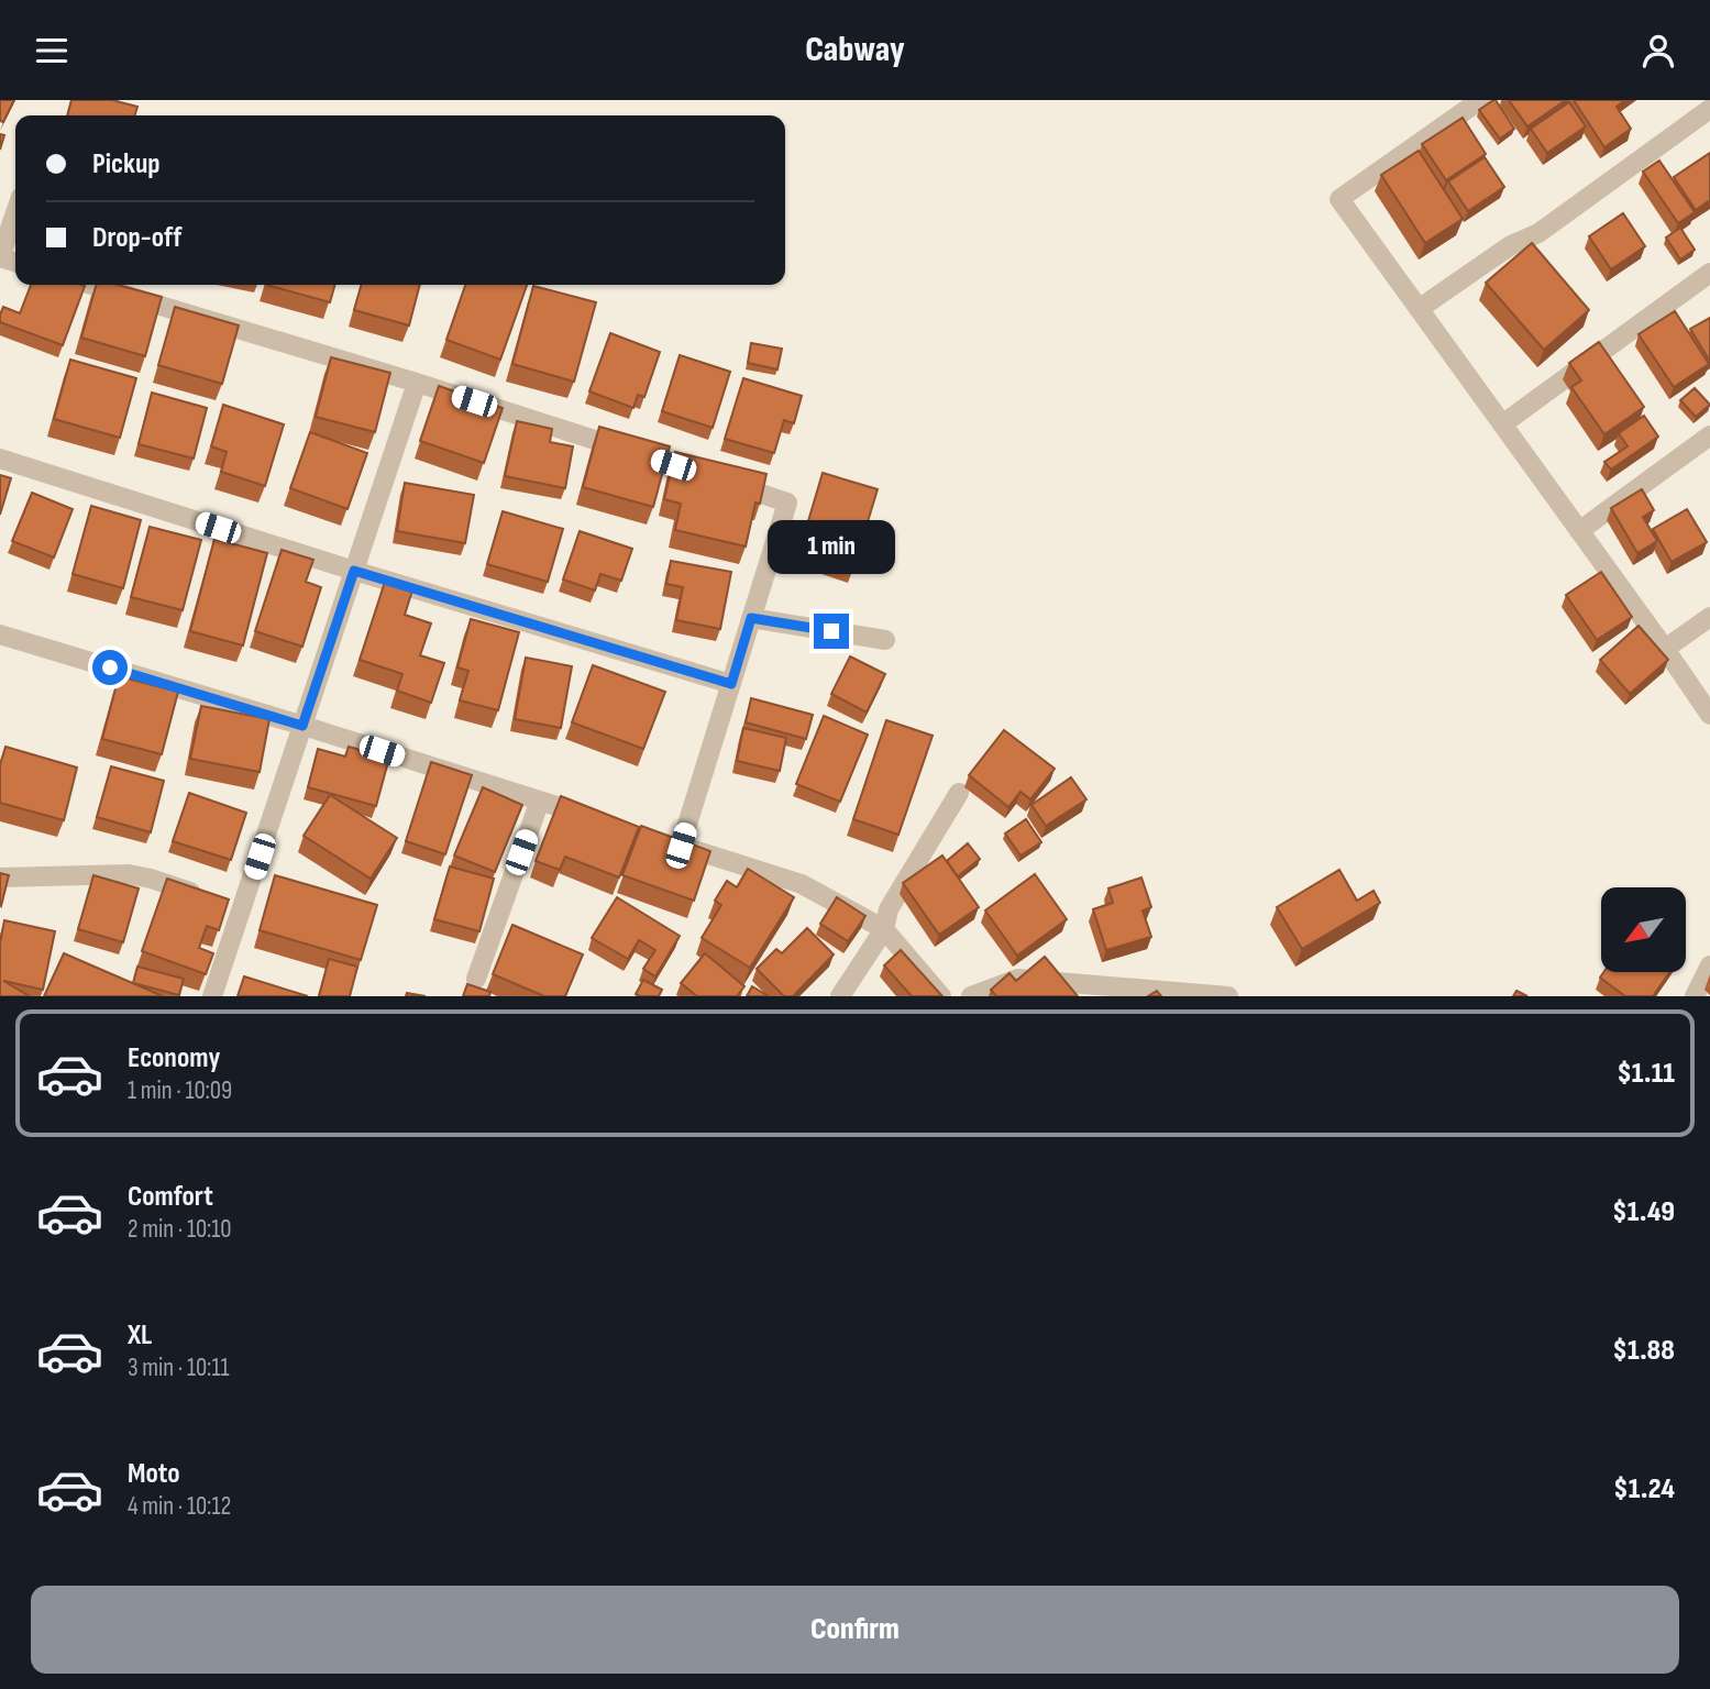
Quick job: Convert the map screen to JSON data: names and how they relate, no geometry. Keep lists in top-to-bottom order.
{
  "north": "bottom left",
  "page": {
    "header": "Cabway",
    "banner": ["Pickup", "Drop-off"],
    "bubble": "1 min",
    "list": [
      {
        "name": "Economy",
        "note": "1 min · 10:09",
        "value": "$1.11"
      },
      {
        "name": "Comfort",
        "note": "2 min · 10:10",
        "value": "$1.49"
      },
      {
        "name": "XL",
        "note": "3 min · 10:11",
        "value": "$1.88"
      },
      {
        "name": "Moto",
        "note": "4 min · 10:12",
        "value": "$1.24"
      }
    ],
    "buttons": "Confirm"
  }
}
